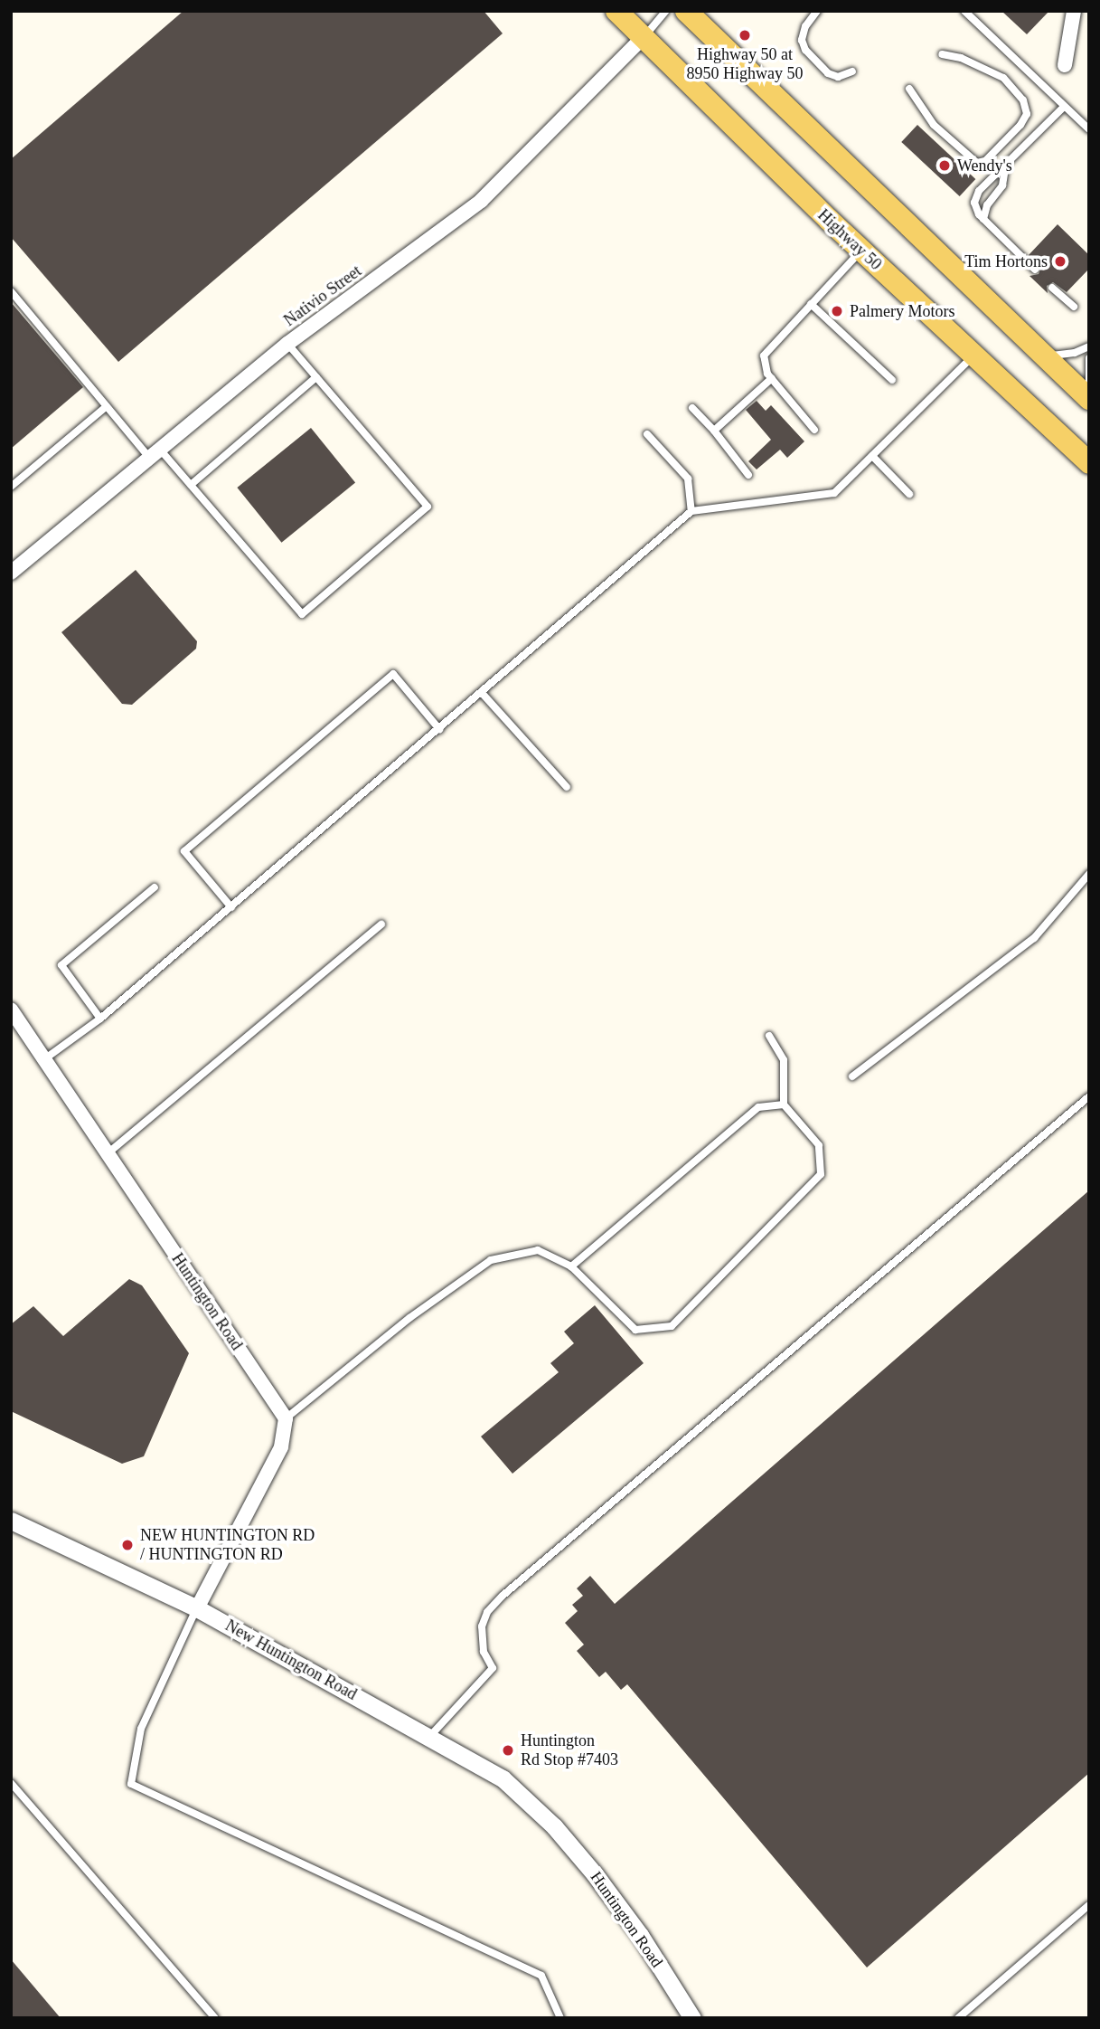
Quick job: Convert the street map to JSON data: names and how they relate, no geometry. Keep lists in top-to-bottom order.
{
  "streets": {
    "main road": ["Highway 50"],
    "street": ["Nativio Street", "Huntington Road", "New Huntington Road"]
  },
  "crossings": [
    ["Highway 50", "Nativio Street"],
    ["Huntington Road", "New Huntington Road"]
  ],
  "places": [
    "Highway 50 at 8950 Highway 50",
    "Wendy's",
    "Tim Hortons",
    "Palmery Motors",
    "NEW HUNTINGTON RD / HUNTINGTON RD",
    "Huntington Rd Stop #7403"
  ]
}
